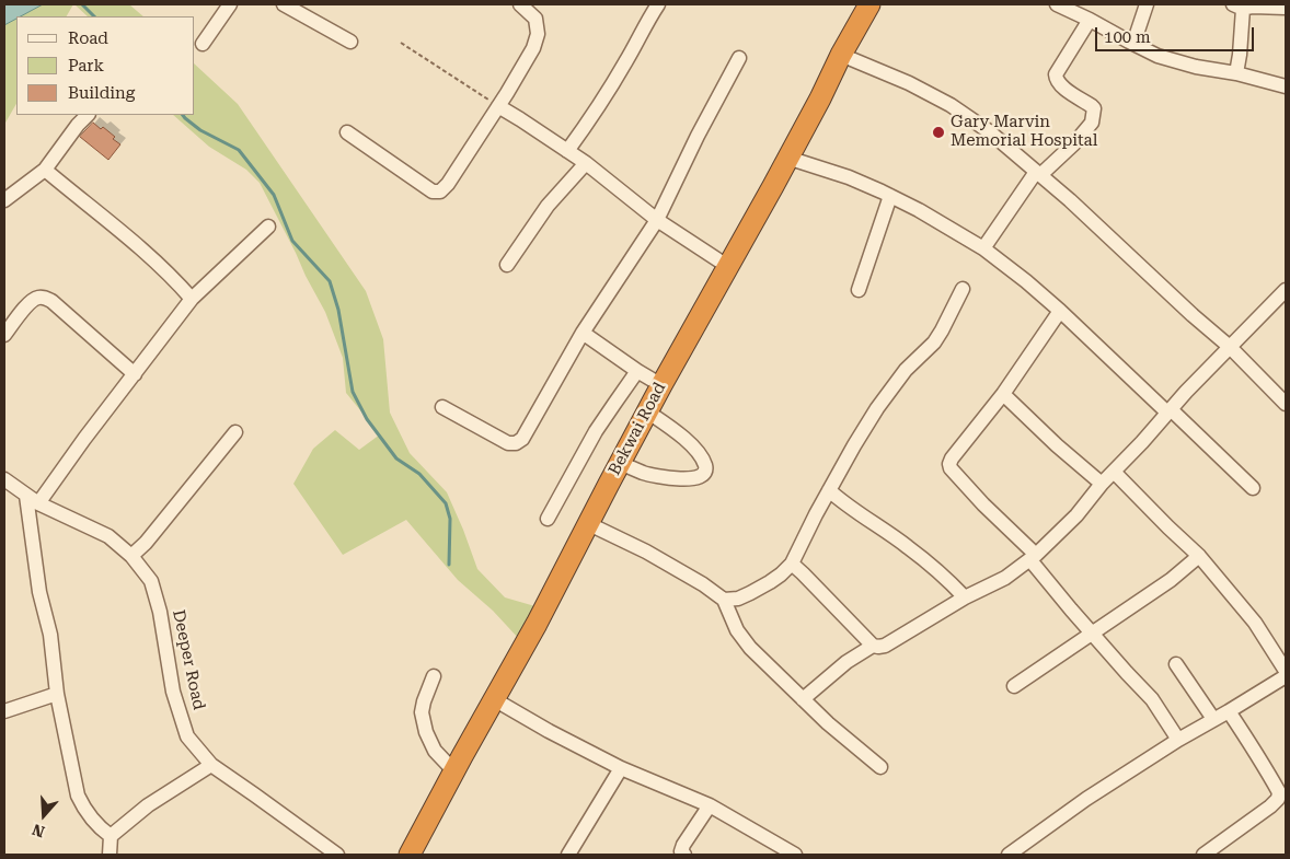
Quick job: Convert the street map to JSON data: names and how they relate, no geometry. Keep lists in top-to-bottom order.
{
  "streets": {
    "highway": ["Bekwai Road"],
    "street": ["Deeper Road"]
  },
  "places": ["Gary Marvin Memorial Hospital"],
  "legend": ["Road", "Park", "Building"],
  "scale_bar": "100 m",
  "north": "bottom"
}
